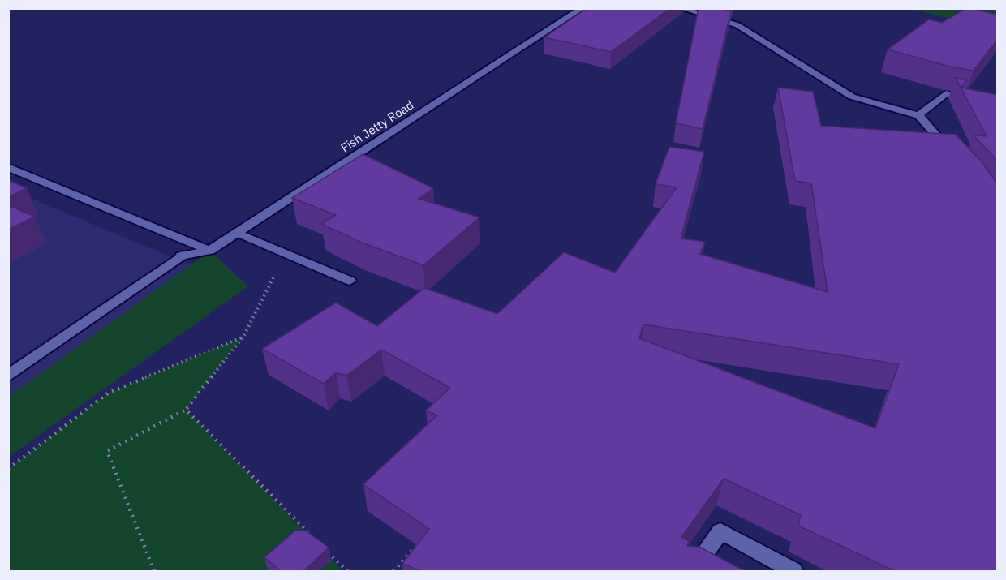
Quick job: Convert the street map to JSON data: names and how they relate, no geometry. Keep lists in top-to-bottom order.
{
  "streets": {
    "street": ["Fish Jetty Road"]
  }
}
